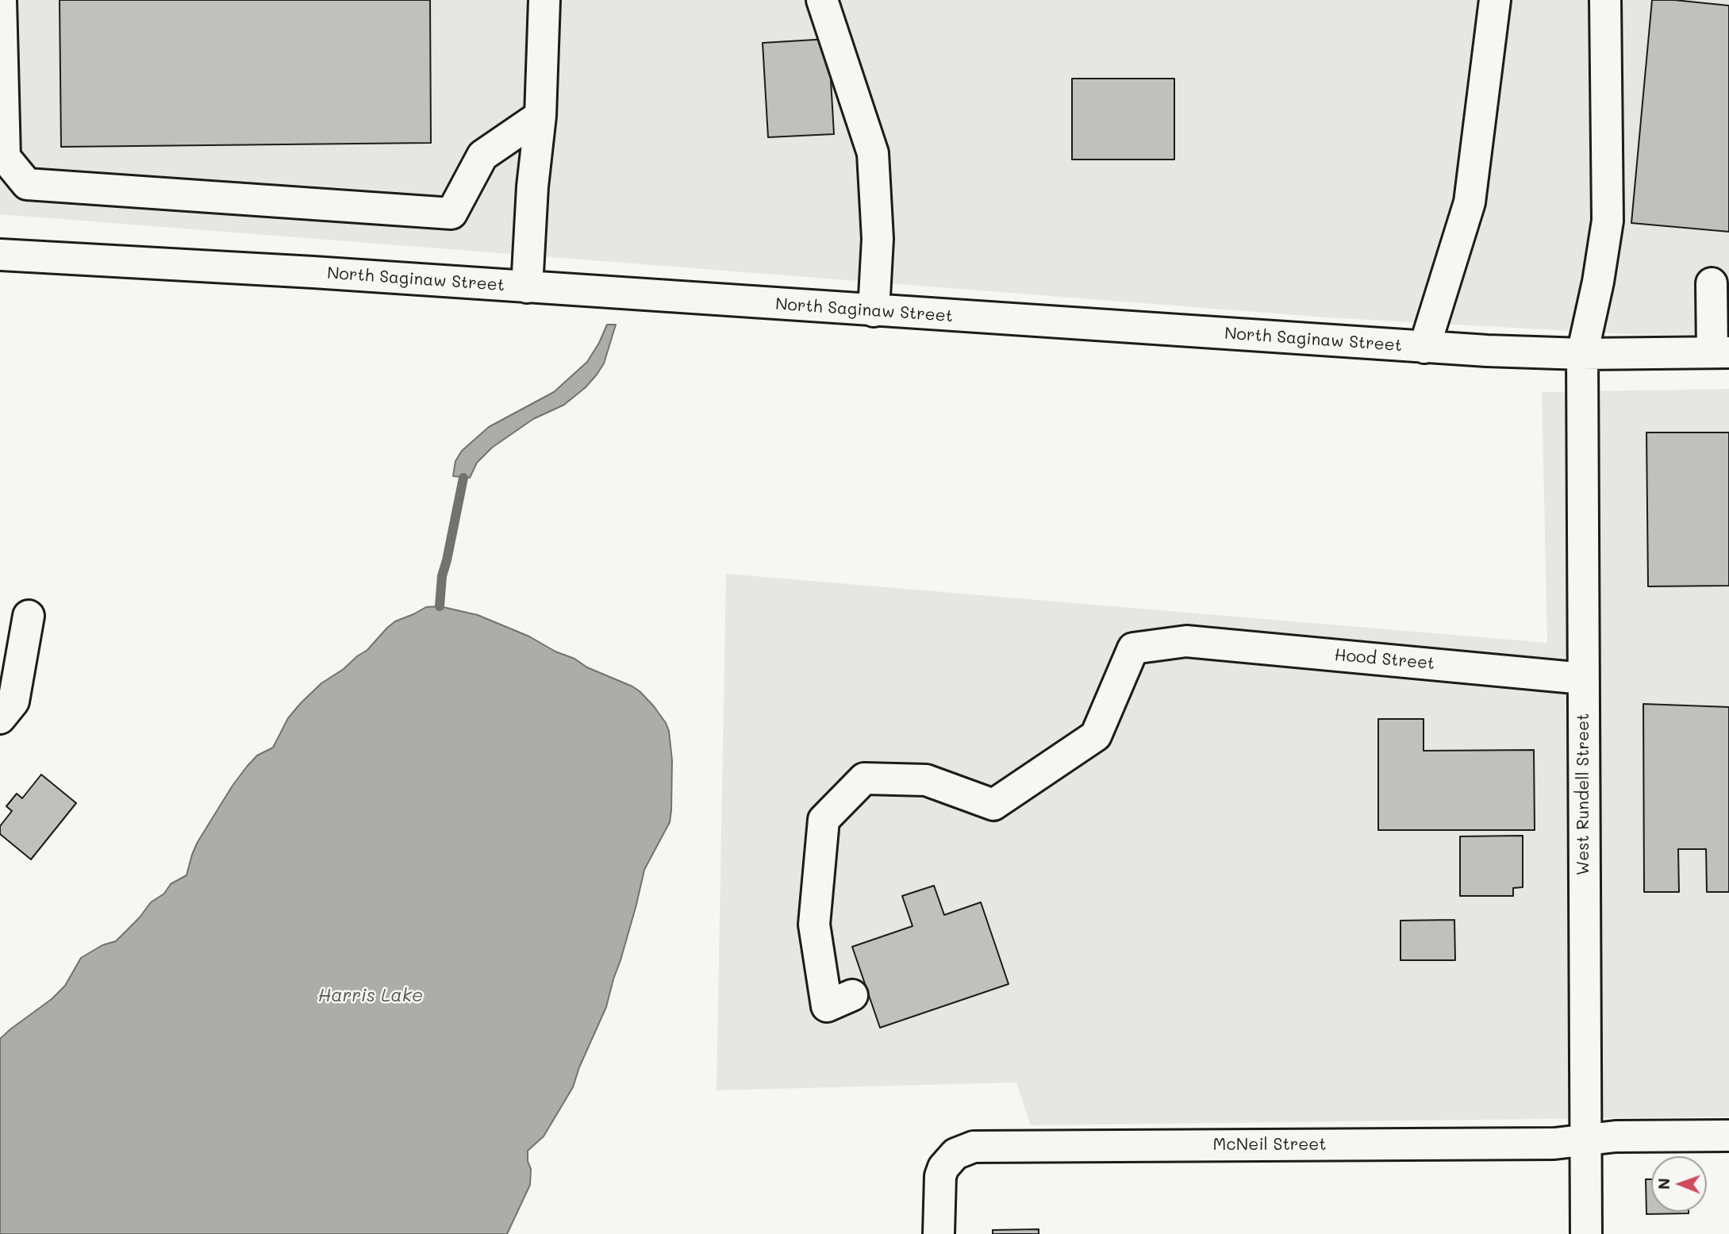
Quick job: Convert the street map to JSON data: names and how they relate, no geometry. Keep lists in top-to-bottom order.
{
  "streets": {
    "street": [
      "North Saginaw Street",
      "Hood Street",
      "West Rundell Street",
      "McNeil Street"
    ]
  },
  "crossings": [
    ["North Saginaw Street", "West Rundell Street"],
    ["Hood Street", "West Rundell Street"],
    ["West Rundell Street", "McNeil Street"]
  ],
  "water": ["Harris Lake"],
  "north": "left"
}
